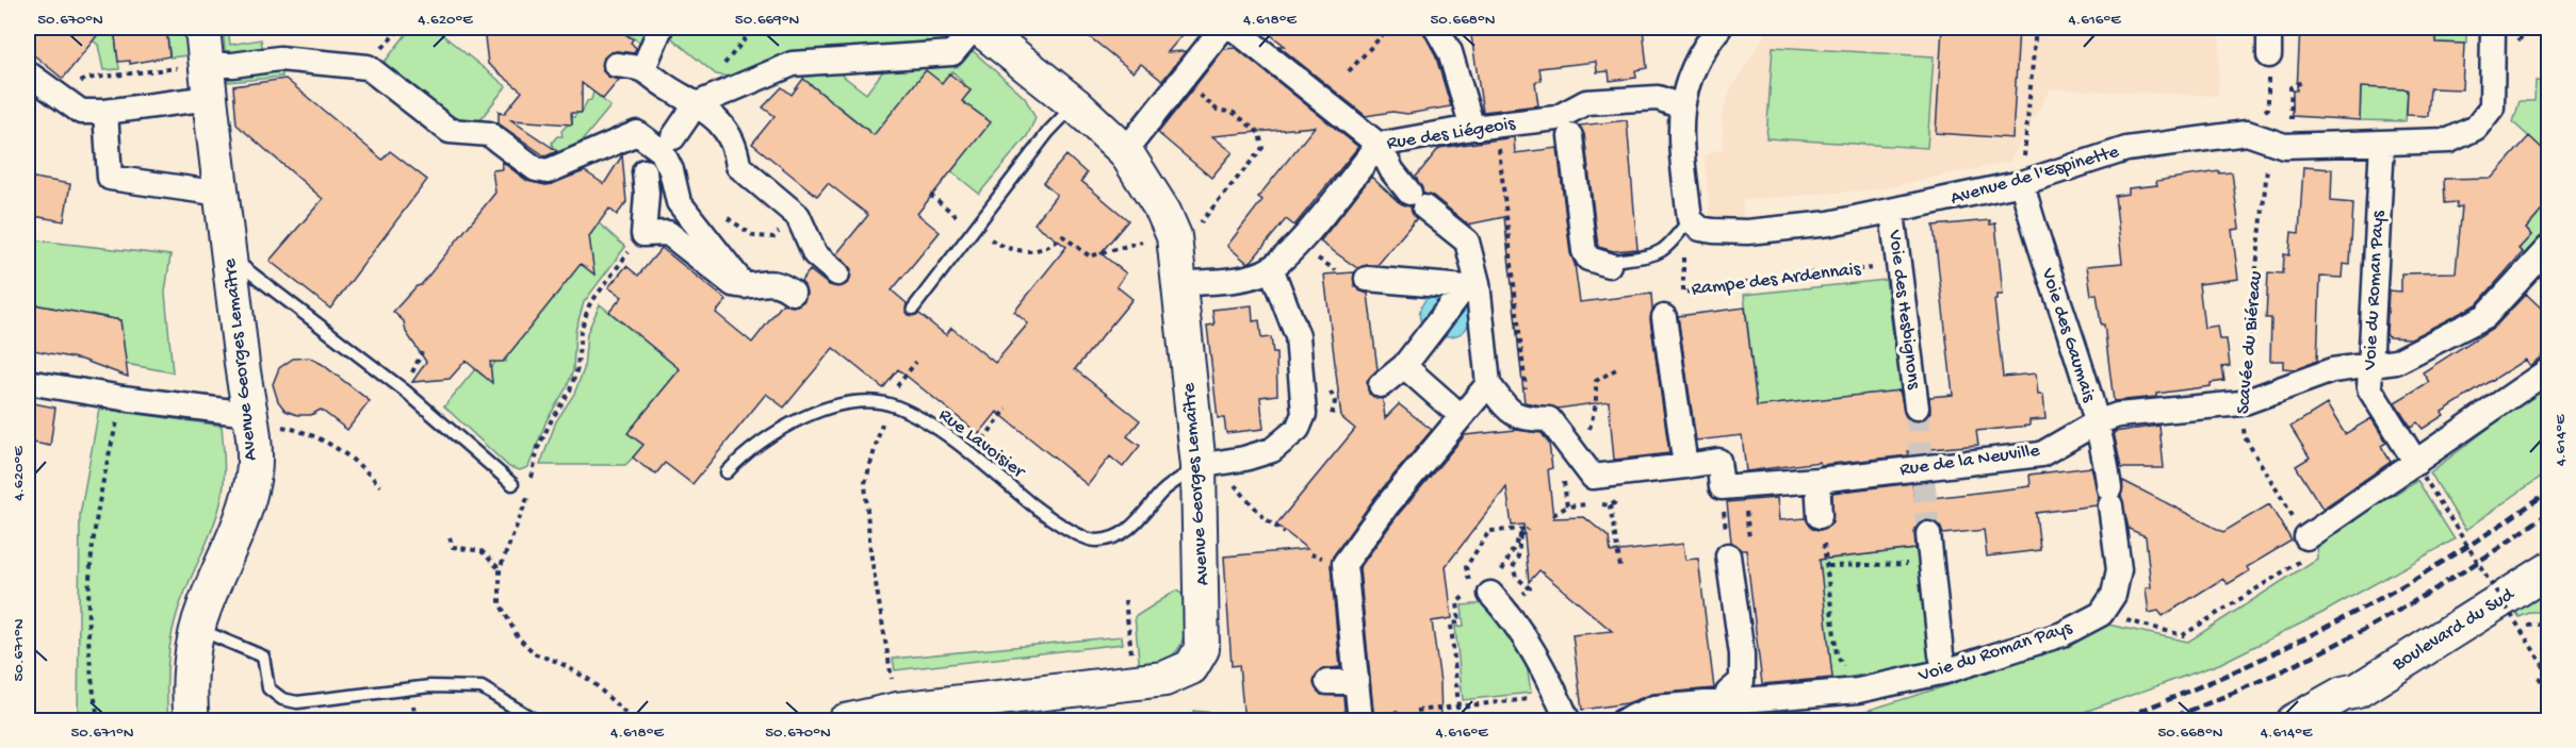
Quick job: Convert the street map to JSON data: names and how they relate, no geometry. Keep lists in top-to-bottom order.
{
  "streets": {
    "street": [
      "Rue des Liégeois",
      "Avenue de l'Espinette",
      "Voie du Roman Pays",
      "Voie des Hesbignons",
      "Voie des Gaumais",
      "Avenue Georges Lemaître",
      "Rue de la Neuville",
      "Boulevard du Sud"
    ],
    "lane": ["Rue Lavoisier"],
    "path": ["Rampe des Ardennais", "Scavée du Biéreau"]
  },
  "crossings": [
    ["Rue des Liégeois", "Avenue Georges Lemaître"],
    ["Avenue de l'Espinette", "Rampe des Ardennais"],
    ["Avenue de l'Espinette", "Voie du Roman Pays"],
    ["Avenue de l'Espinette", "Voie des Hesbignons"],
    ["Avenue de l'Espinette", "Voie des Gaumais"],
    ["Rampe des Ardennais", "Voie des Hesbignons"],
    ["Voie du Roman Pays", "Voie des Gaumais"],
    ["Voie du Roman Pays", "Rue de la Neuville"],
    ["Voie des Gaumais", "Rue de la Neuville"],
    ["Scavée du Biéreau", "Rue de la Neuville"],
    ["Avenue Georges Lemaître", "Rue Lavoisier"]
  ],
  "coordinates": [
    "50.670°N",
    "4.620°E",
    "50.669°N",
    "4.618°E",
    "50.668°N",
    "4.616°E",
    "4.614°E",
    "50.671°N"
  ]
}
